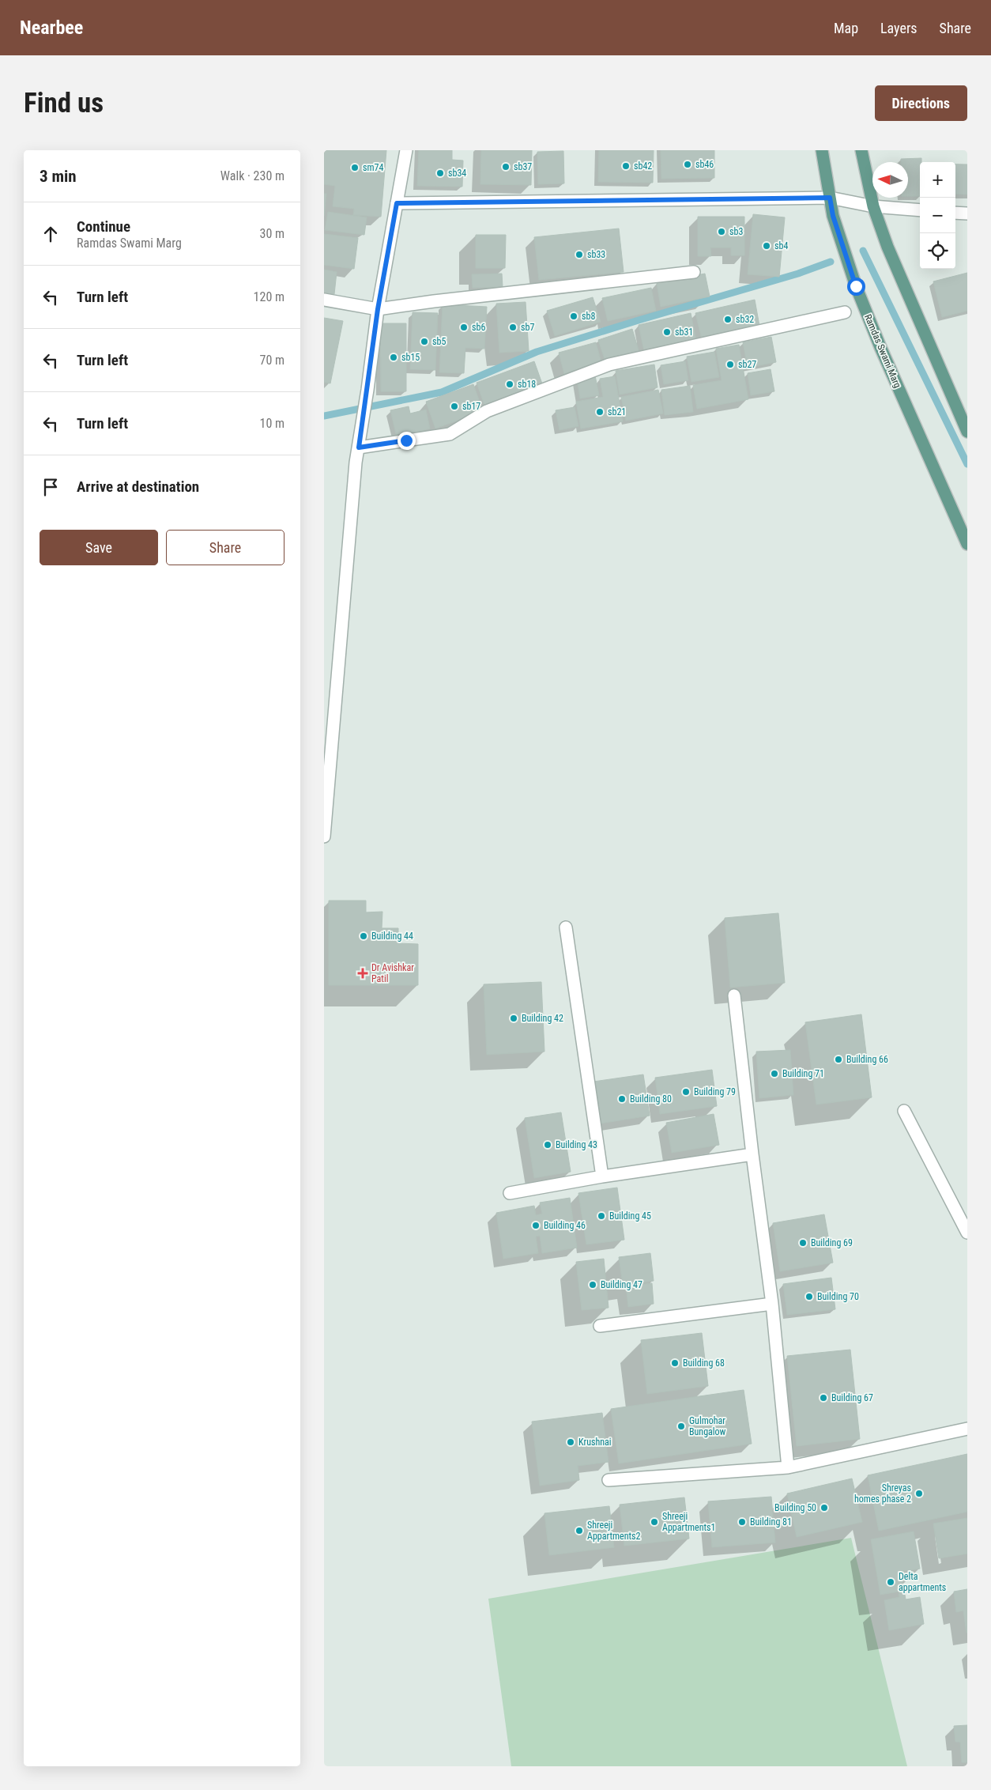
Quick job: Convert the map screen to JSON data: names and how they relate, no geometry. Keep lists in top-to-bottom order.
{
  "streets": {
    "main road": ["Ramdas Swami Marg"]
  },
  "places": {
    "other": [
      "sb46",
      "sb42",
      "sb37",
      "sm74",
      "sb34",
      "sb3",
      "sb4",
      "sb33",
      "sb8",
      "sb32",
      "sb6",
      "sb7",
      "sb31",
      "sb5",
      "sb15",
      "sb27",
      "sb18",
      "sb17",
      "sb21",
      "Building 44",
      "Building 42",
      "Building 66",
      "Building 71",
      "Building 79",
      "Building 80",
      "Building 43",
      "Building 45",
      "Building 46",
      "Building 69",
      "Building 47",
      "Building 70",
      "Building 68",
      "Building 67",
      "Gulmohar Bungalow",
      "Krushnai",
      "Shreyas homes phase 2",
      "Building 50",
      "Shreeji Appartments1",
      "Building 81",
      "Shreeji Appartments2",
      "Delta appartments"
    ],
    "health": ["Dr Avishkar Patil"]
  },
  "north": "left",
  "page": {
    "header": "Nearbee",
    "nav": ["Map", "Layers", "Share"],
    "buttons": [
      "Directions",
      ["Save", "Share"]
    ],
    "title": "Find us",
    "heading": ["3 min", "Walk · 230 m"],
    "map_buttons": ["+", "−"],
    "list": [
      ["Continue", "Ramdas Swami Marg", "30 m"],
      ["Turn left", "120 m"],
      ["Turn left", "70 m"],
      ["Turn left", "10 m"],
      "Arrive at destination"
    ]
  }
}
